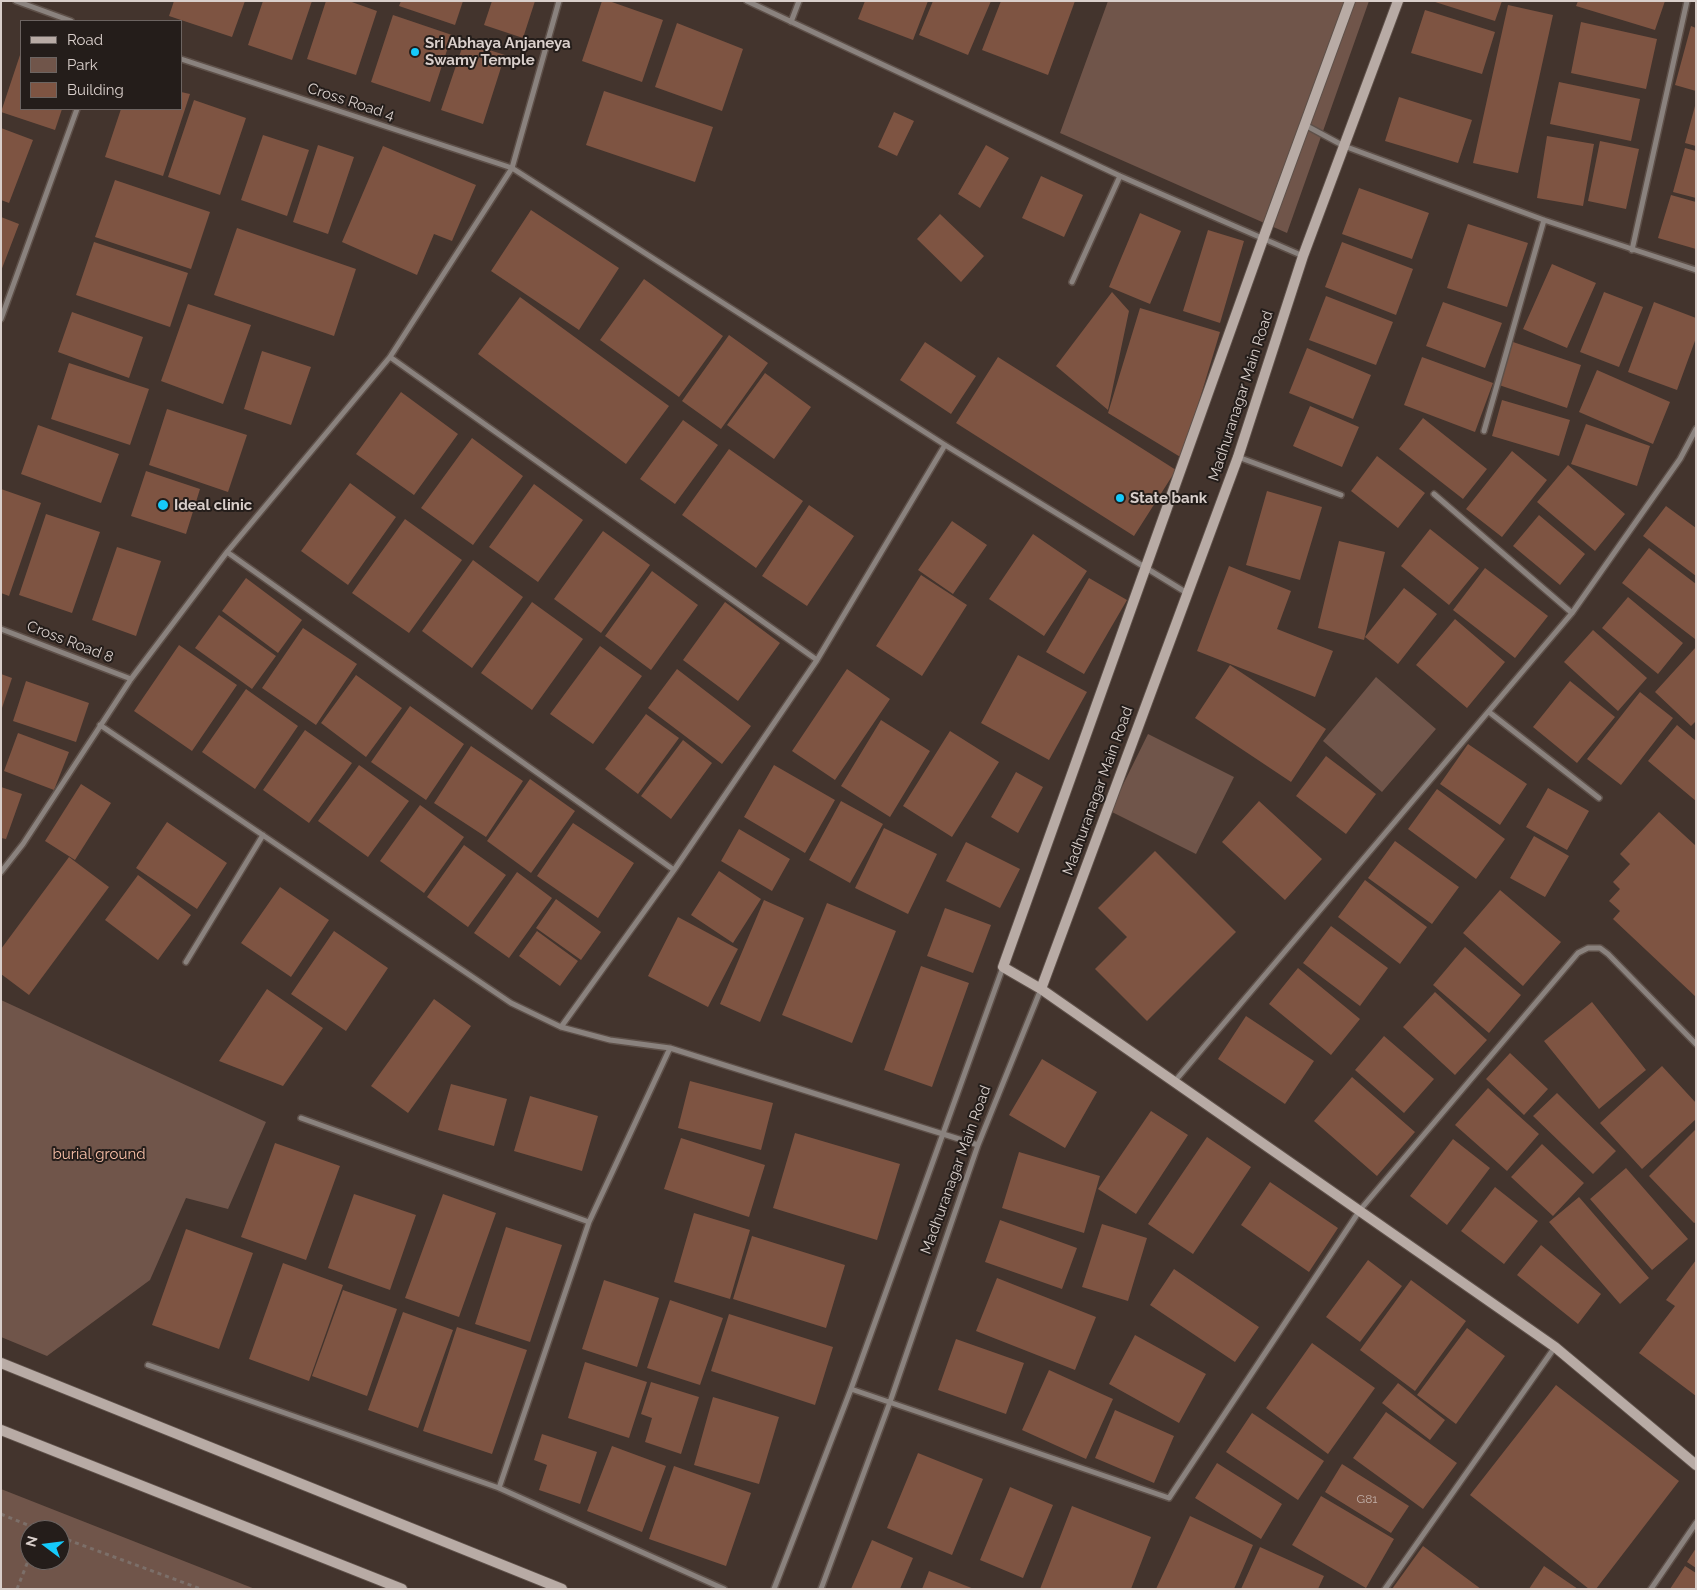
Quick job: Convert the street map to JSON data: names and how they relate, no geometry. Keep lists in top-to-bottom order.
{
  "streets": {
    "street": ["Cross Road 4", "Madhuranagar Main Road", "Cross Road 8"]
  },
  "crossings": [
    ["Cross Road 4", "Madhuranagar Main Road"]
  ],
  "parks": ["burial ground"],
  "places": ["Sri Abhaya Anjaneya Swamy Temple", "State bank", "Ideal clinic"],
  "house_numbers": ["G81"],
  "legend": ["Road", "Park", "Building"],
  "north": "left"
}
